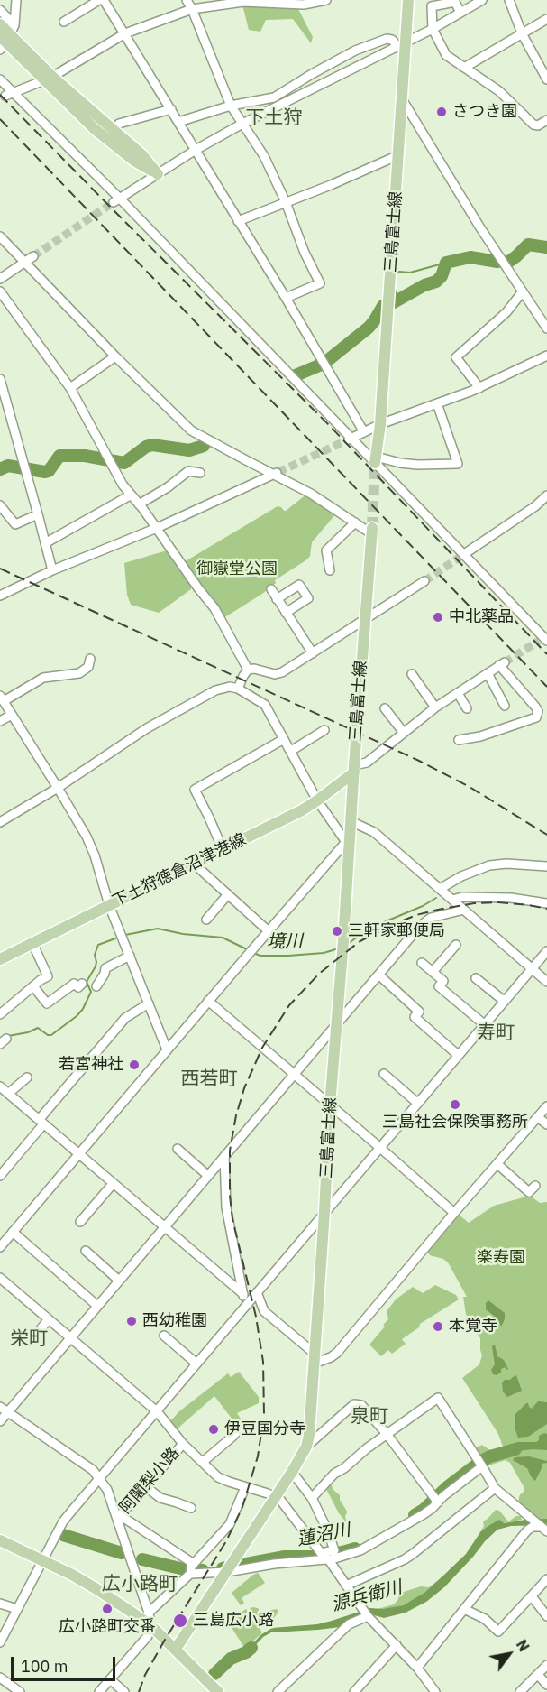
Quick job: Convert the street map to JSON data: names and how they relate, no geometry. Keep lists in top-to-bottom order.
{
  "streets": {
    "main road": ["三島富士線", "下土狩徳倉沼津港線"],
    "street": ["阿闍梨小路"]
  },
  "crossings": [
    ["三島富士線", "下土狩徳倉沼津港線"]
  ],
  "districts": [
    "下土狩",
    "寿町",
    "西若町",
    "栄町",
    "泉町",
    "広小路町"
  ],
  "water": ["境川", "蓮沼川", "源兵衛川"],
  "parks": ["御嶽堂公園", "楽寿園"],
  "places": [
    "さつき園",
    "中北薬品",
    "三軒家郵便局",
    "若宮神社",
    "三島社会保険事務所",
    "西幼稚園",
    "本覚寺",
    "伊豆国分寺",
    "広小路町交番",
    "三島広小路"
  ],
  "scale_bar": "100 m",
  "north": "top right"
}
